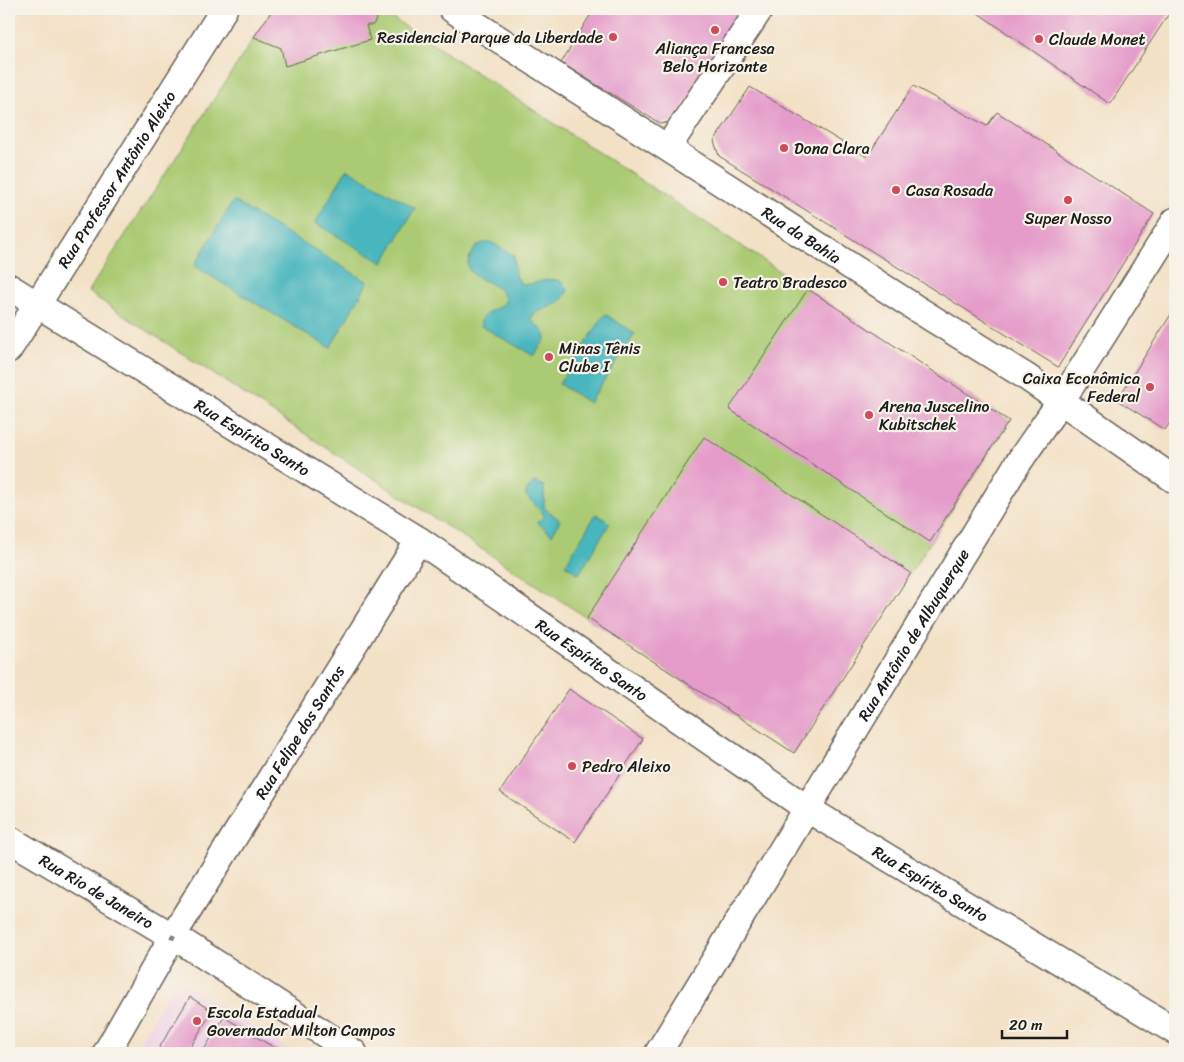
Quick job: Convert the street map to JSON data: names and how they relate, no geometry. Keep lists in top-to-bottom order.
{
  "streets": {
    "street": [
      "Rua Professor Antônio Aleixo",
      "Rua da Bahia",
      "Rua Espírito Santo",
      "Rua Antônio de Albuquerque",
      "Rua Felipe dos Santos",
      "Rua Rio de Janeiro"
    ]
  },
  "crossings": [
    ["Rua Professor Antônio Aleixo", "Rua Espírito Santo"],
    ["Rua da Bahia", "Rua Antônio de Albuquerque"],
    ["Rua Espírito Santo", "Rua Antônio de Albuquerque"],
    ["Rua Espírito Santo", "Rua Felipe dos Santos"],
    ["Rua Felipe dos Santos", "Rua Rio de Janeiro"]
  ],
  "places": [
    "Aliança Francesa Belo Horizonte",
    "Residencial Parque da Liberdade",
    "Claude Monet",
    "Dona Clara",
    "Casa Rosada",
    "Super Nosso",
    "Teatro Bradesco",
    "Minas Tênis Clube I",
    "Caixa Econômica Federal",
    "Arena Juscelino Kubitschek",
    "Pedro Aleixo",
    "Escola Estadual Governador Milton Campos"
  ],
  "scale_bar": "20 m"
}
